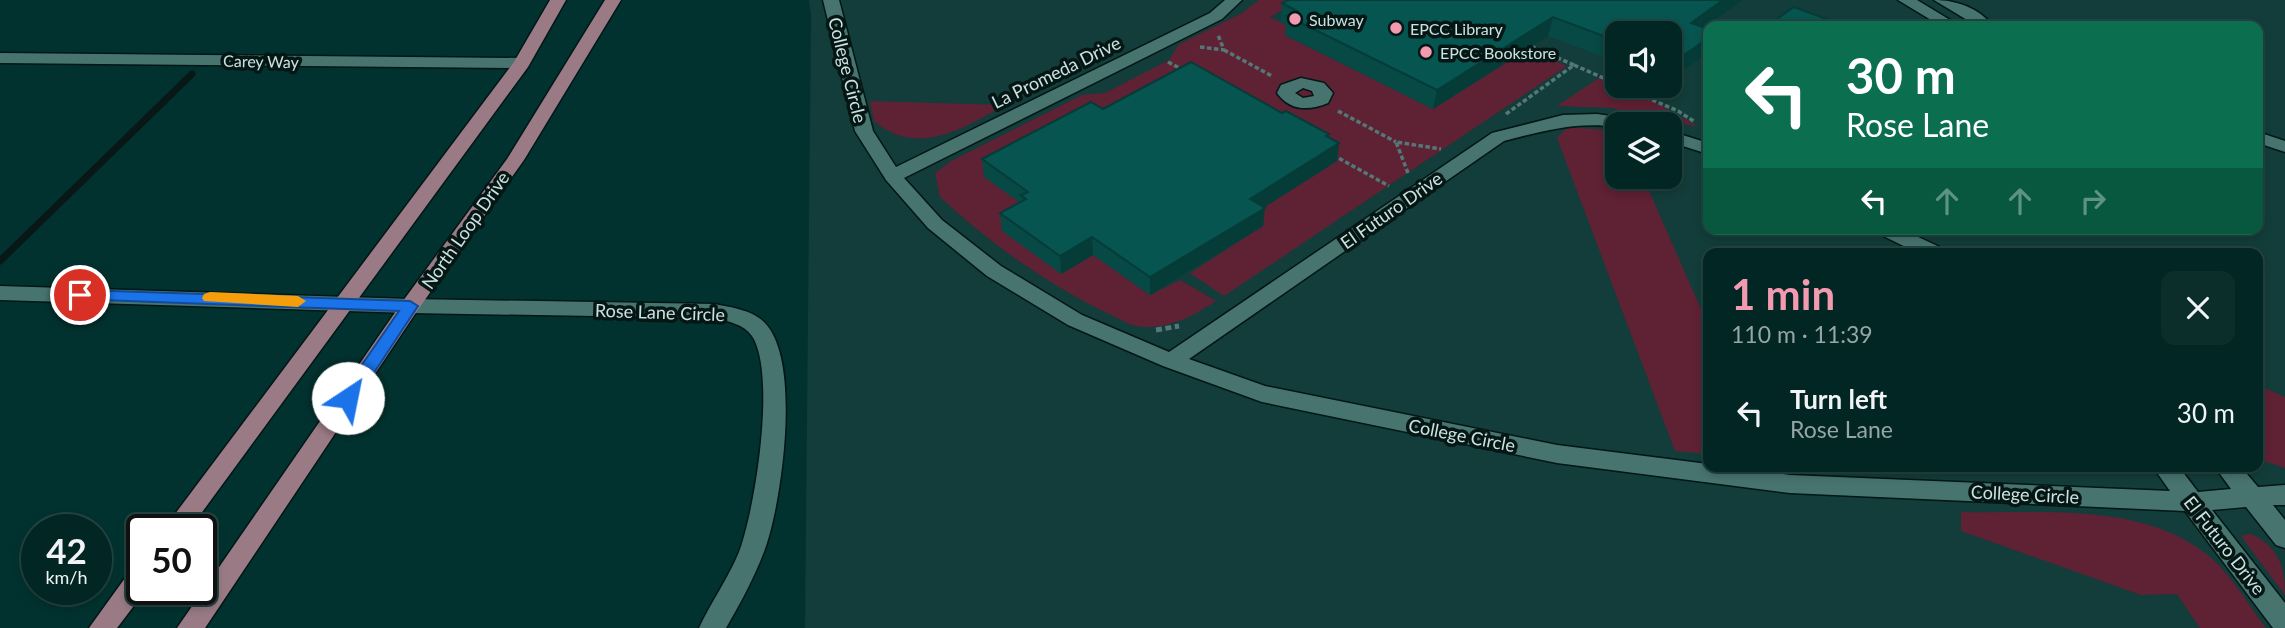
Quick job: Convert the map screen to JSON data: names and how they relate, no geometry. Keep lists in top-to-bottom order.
{
  "streets": {
    "main road": ["North Loop Drive"],
    "street": [
      "Carey Way",
      "College Circle",
      "La Promeda Drive",
      "El Futuro Drive",
      "Rose Lane Circle"
    ]
  },
  "crossings": [
    ["College Circle", "La Promeda Drive"],
    ["College Circle", "El Futuro Drive"],
    ["North Loop Drive", "Rose Lane Circle"]
  ],
  "places": ["Subway", "EPCC Library", "EPCC Bookstore"],
  "page": {
    "turn": ["30 m", "Rose Lane"],
    "heading": ["1 min", "110 m · 11:39"],
    "list": [
      {
        "name": "Turn left",
        "note": "Rose Lane",
        "value": "30 m"
      }
    ],
    "speed": "42 km/h",
    "limit": "50"
  }
}
